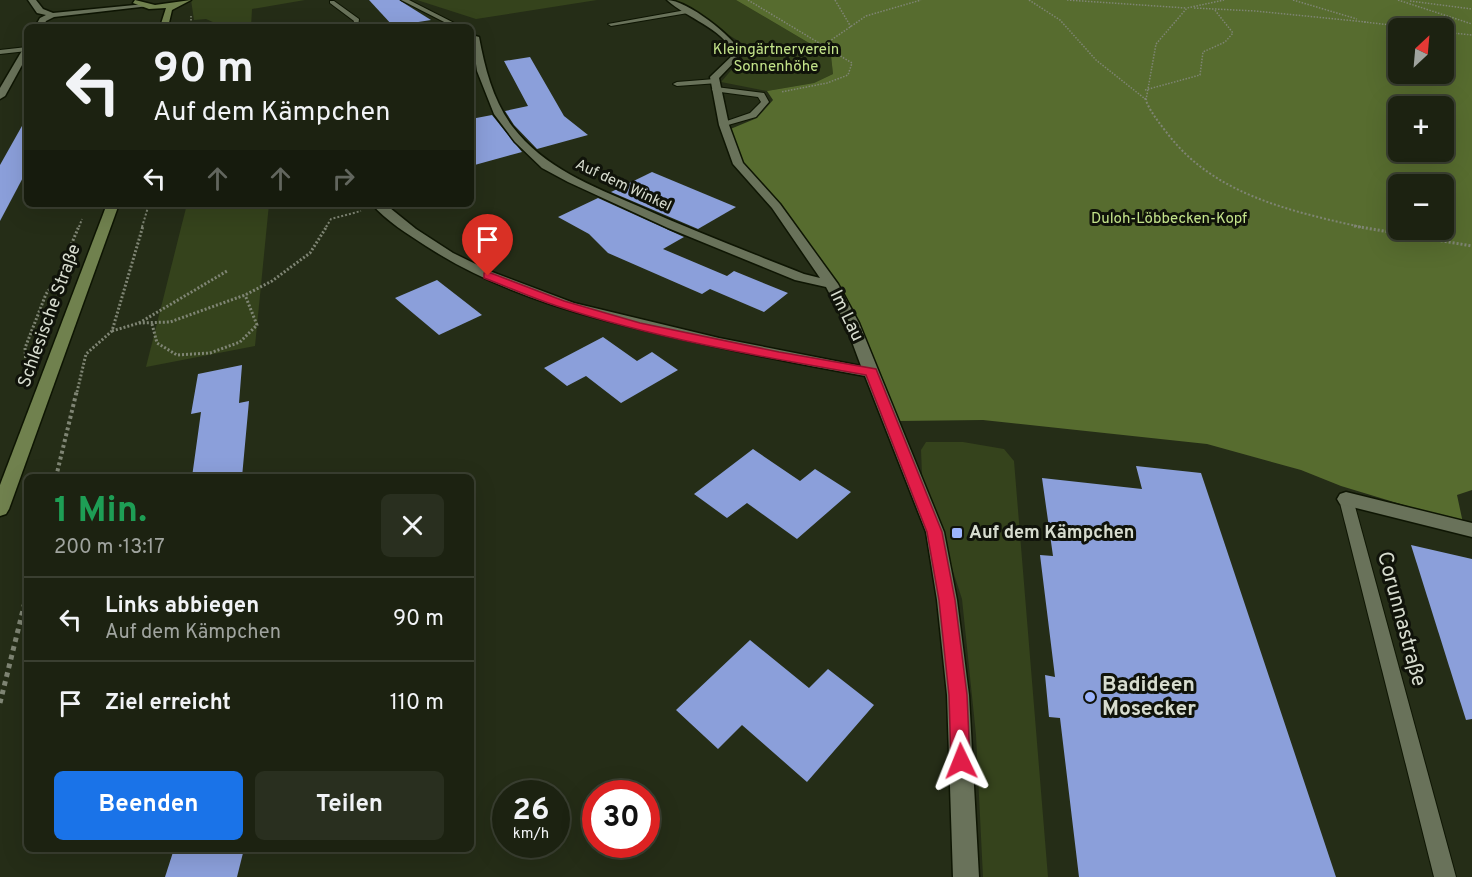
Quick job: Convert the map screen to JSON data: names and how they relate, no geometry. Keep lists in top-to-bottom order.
{
  "streets": {
    "main road": ["Schlesische Straße"],
    "street": ["Auf dem Winkel", "Im Lau", "Corunnastraße"]
  },
  "crossings": [
    ["Auf dem Winkel", "Im Lau"]
  ],
  "parks": ["Kleingärtnerverein Sonnenhöhe", "Duloh-Löbbecken-Kopf"],
  "places": {
    "transit": ["Auf dem Kämpchen"],
    "other": ["Badideen Mosecker"]
  },
  "north": "top right",
  "page": {
    "map_buttons": ["+", "−"],
    "turn": ["90 m", "Auf dem Kämpchen"],
    "heading": ["1 Min.", "200 m · 13:17"],
    "list": [
      {
        "name": "Links abbiegen",
        "note": "Auf dem Kämpchen",
        "value": "90 m"
      },
      {
        "name": "Ziel erreicht",
        "value": "110 m"
      }
    ],
    "buttons": ["Beenden", "Teilen"],
    "speed": "26 km/h",
    "limit": "30"
  }
}
